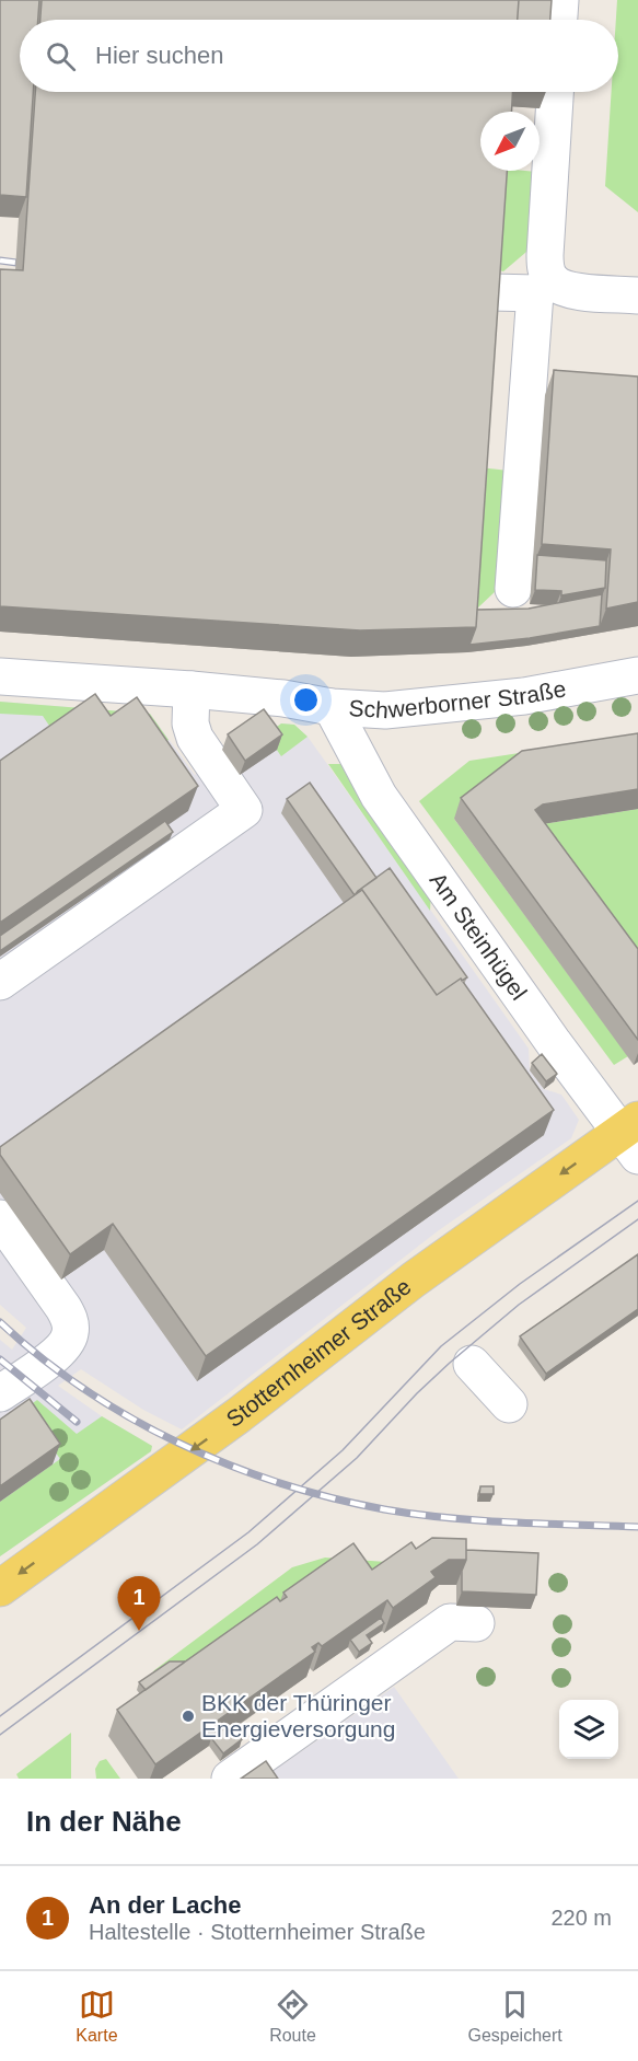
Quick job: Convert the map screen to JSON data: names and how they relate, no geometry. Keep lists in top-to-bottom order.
{
  "streets": {
    "main road": ["Stotternheimer Straße"],
    "street": ["Schwerborner Straße", "Am Steinhügel"]
  },
  "crossings": [
    ["Schwerborner Straße", "Am Steinhügel"],
    ["Am Steinhügel", "Stotternheimer Straße"]
  ],
  "one_way": ["Stotternheimer Straße"],
  "places": ["BKK der Thüringer Energieversorgung"],
  "north": "bottom left",
  "page": {
    "search": "Hier suchen",
    "pins": "1",
    "heading": "In der Nähe",
    "list": [
      {
        "mark": "1",
        "name": "An der Lache",
        "note": "Haltestelle · Stotternheimer Straße",
        "value": "220 m"
      }
    ],
    "nav": ["Karte", "Route", "Gespeichert"]
  }
}
